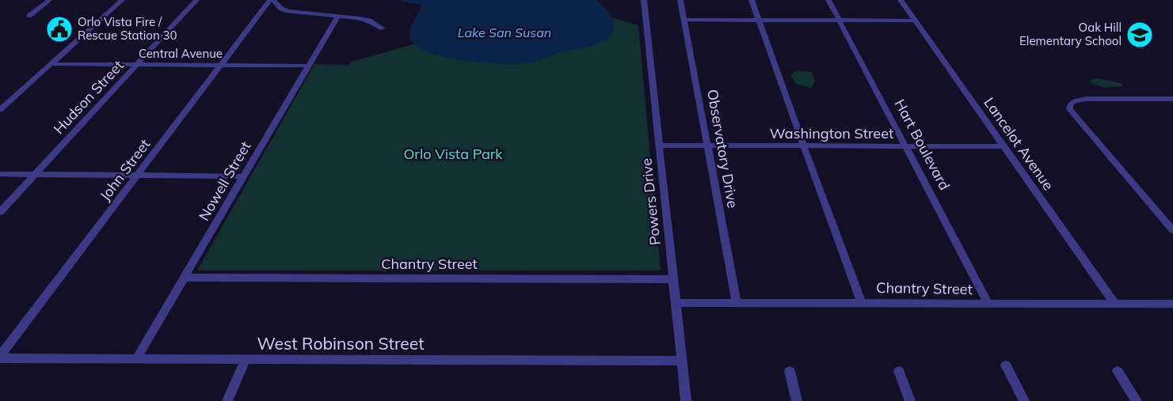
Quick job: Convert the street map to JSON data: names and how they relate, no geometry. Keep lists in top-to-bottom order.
{
  "streets": {
    "street": [
      "Central Avenue",
      "Hudson Street",
      "Washington Street",
      "Lancelot Avenue",
      "Hart Boulevard",
      "Observatory Drive",
      "John Street",
      "Nowell Street",
      "Powers Drive",
      "Chantry Street",
      "West Robinson Street"
    ]
  },
  "crossings": [
    ["Central Avenue", "Hudson Street"],
    ["Central Avenue", "John Street"],
    ["Central Avenue", "Nowell Street"],
    ["Washington Street", "Lancelot Avenue"],
    ["Washington Street", "Hart Boulevard"],
    ["Washington Street", "Observatory Drive"],
    ["Washington Street", "Powers Drive"],
    ["Lancelot Avenue", "Chantry Street"],
    ["Hart Boulevard", "Chantry Street"],
    ["Observatory Drive", "Chantry Street"],
    ["John Street", "West Robinson Street"],
    ["Nowell Street", "Chantry Street"],
    ["Nowell Street", "West Robinson Street"],
    ["Powers Drive", "Chantry Street"],
    ["Powers Drive", "West Robinson Street"]
  ],
  "water": ["Lake San Susan"],
  "parks": ["Orlo Vista Park"],
  "places": {
    "public building": ["Orlo Vista Fire / Rescue Station 30"],
    "school or university": ["Oak Hill Elementary School"]
  }
}
